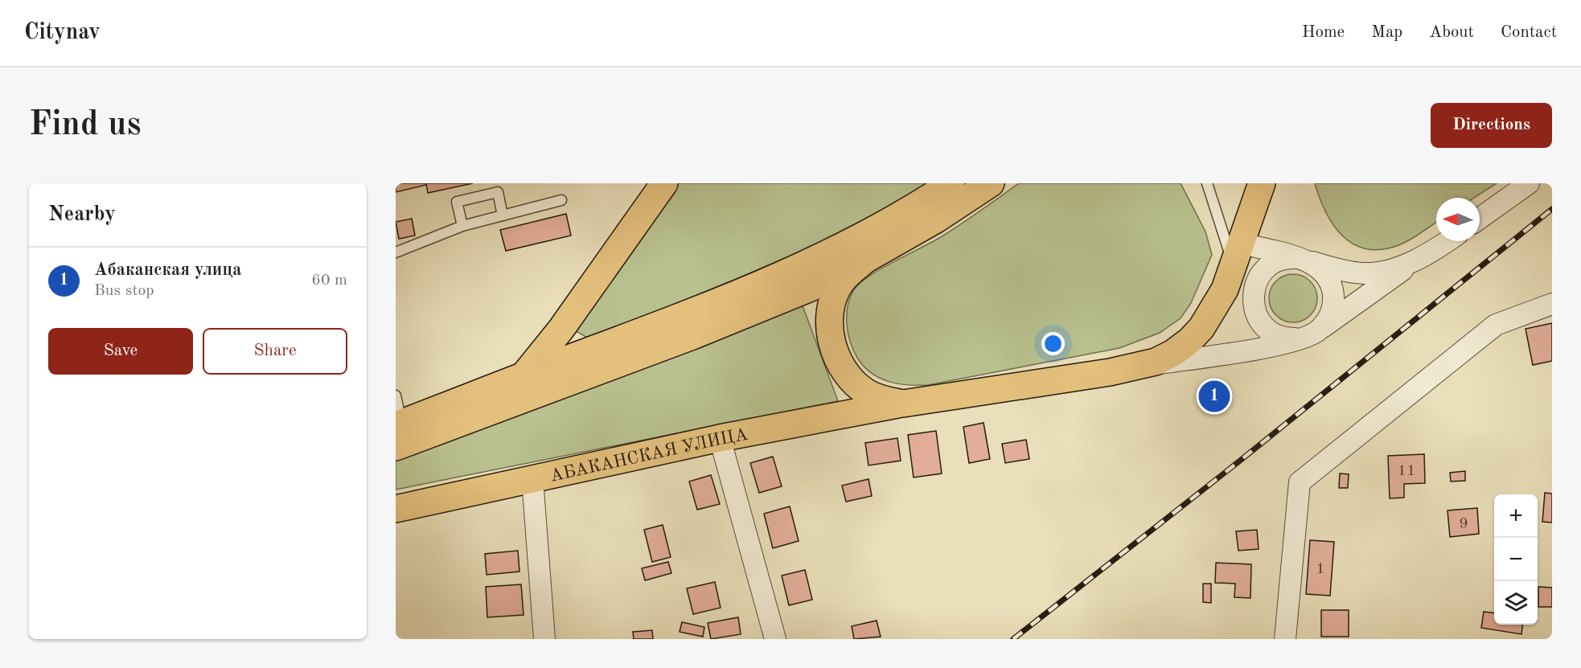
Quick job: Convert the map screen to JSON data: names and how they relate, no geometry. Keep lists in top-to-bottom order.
{
  "streets": {
    "main road": ["АБАКАНСКАЯ УЛИЦА"]
  },
  "house_numbers": ["11", "9", "1"],
  "north": "left",
  "page": {
    "header": "Citynav",
    "nav": [
      "Home",
      "Map",
      "About",
      "Contact"
    ],
    "buttons": [
      "Directions",
      ["Save", "Share"]
    ],
    "title": "Find us",
    "heading": "Nearby",
    "list": [
      {
        "mark": "1",
        "name": "Абаканская улица",
        "note": "Bus stop",
        "value": "60 m"
      }
    ],
    "pins": "1",
    "map_buttons": ["+", "−"]
  }
}
